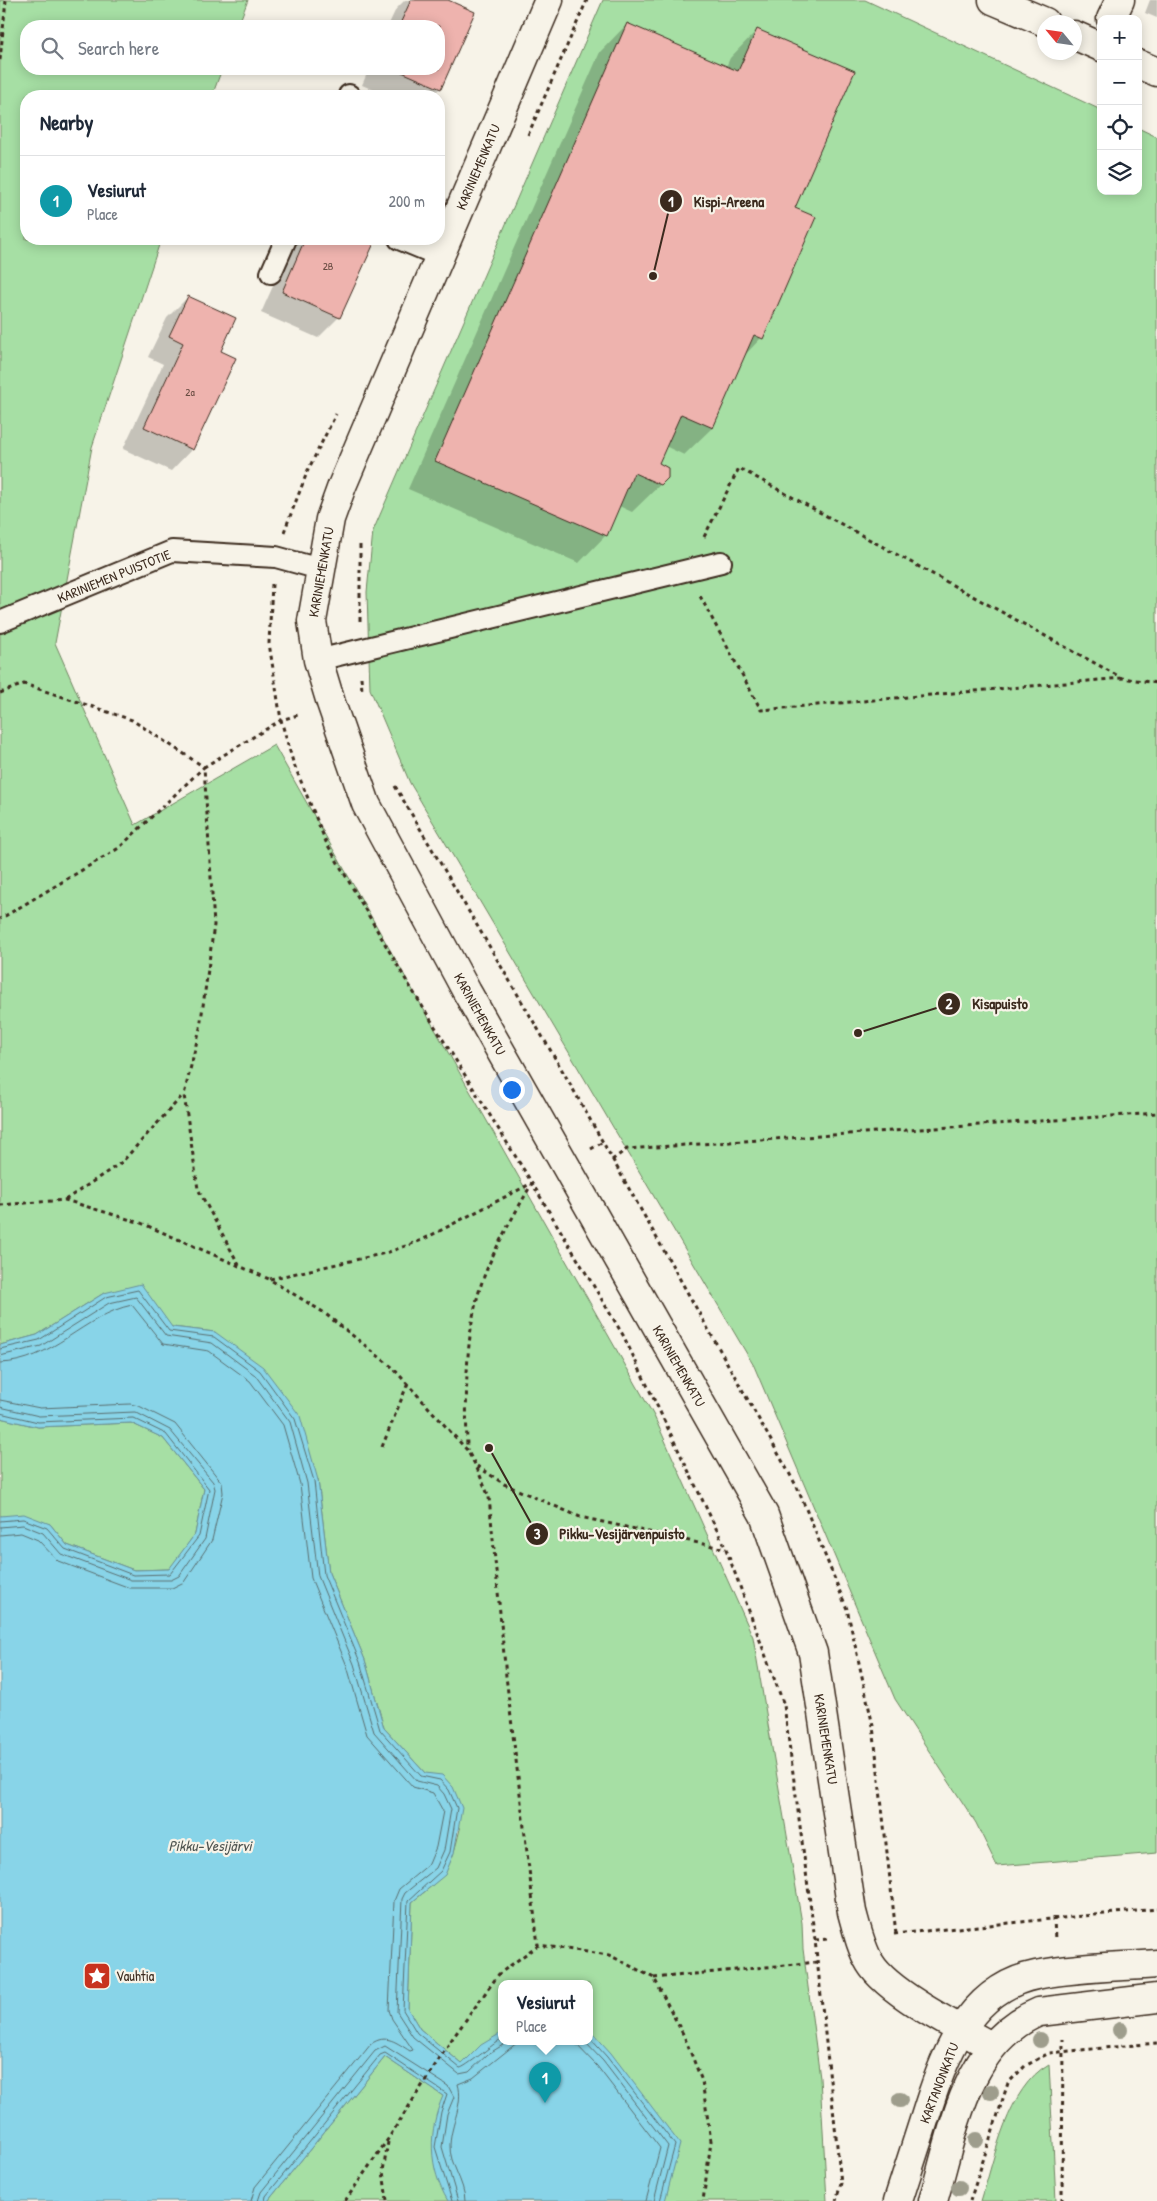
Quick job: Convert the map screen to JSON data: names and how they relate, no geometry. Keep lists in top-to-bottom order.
{
  "streets": {
    "street": ["KARINIEMENKATU", "KARTANONKATU"],
    "lane": ["KARINIEMEN PUISTOTIE"]
  },
  "crossings": [
    ["KARINIEMENKATU", "KARINIEMEN PUISTOTIE"],
    ["KARINIEMENKATU", "KARTANONKATU"]
  ],
  "water": ["Pikku-Vesijärvi"],
  "places": {
    "other": ["Kispi-Areena", "Kisapuisto", "Pikku-Vesijärvenpuisto"],
    "place": ["Vauhtia"]
  },
  "house_numbers": ["2B", "2a"],
  "north": "top left",
  "page": {
    "map_buttons": ["+", "−"],
    "search": "Search here",
    "heading": "Nearby",
    "list": [
      {
        "mark": "1",
        "name": "Vesiurut",
        "note": "Place",
        "value": "200 m"
      }
    ],
    "popup": ["Vesiurut", "Place"],
    "pins": "1"
  }
}
